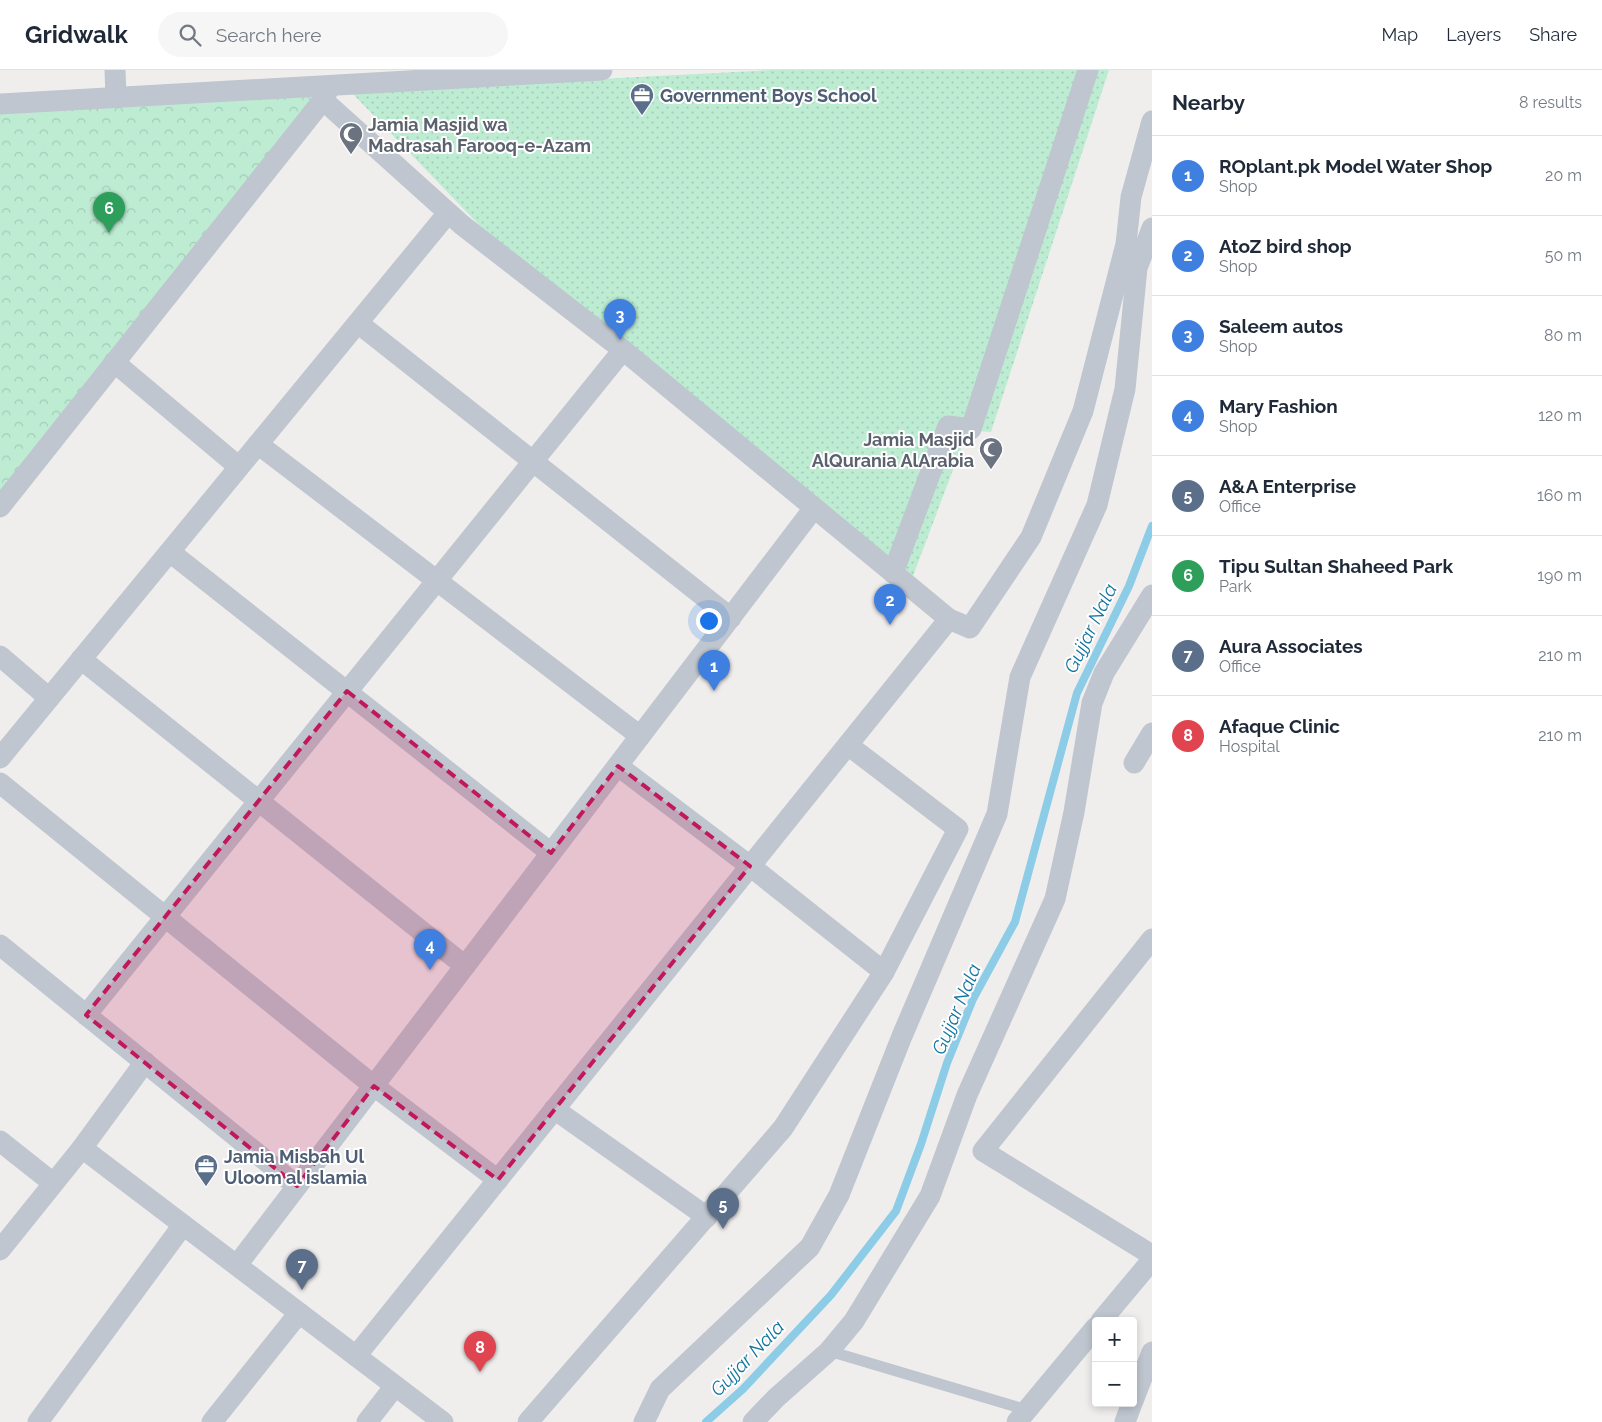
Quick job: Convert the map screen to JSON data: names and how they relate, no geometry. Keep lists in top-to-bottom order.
{
  "water": ["Gujjar Nala"],
  "places": {
    "office": ["Government Boys School", "Jamia Misbah Ul Uloom al islamia"],
    "mosque": ["Jamia Masjid wa Madrasah Farooq-e-Azam", "Jamia Masjid AlQurania AlArabia"]
  },
  "page": {
    "header": "Gridwalk",
    "search": "Search here",
    "nav": ["Map", "Layers", "Share"],
    "heading": ["Nearby", "8 results"],
    "list": [
      {
        "mark": "1",
        "name": "ROplant.pk Model Water Shop",
        "note": "Shop",
        "value": "20 m"
      },
      {
        "mark": "2",
        "name": "AtoZ bird shop",
        "note": "Shop",
        "value": "50 m"
      },
      {
        "mark": "3",
        "name": "Saleem autos",
        "note": "Shop",
        "value": "80 m"
      },
      {
        "mark": "4",
        "name": "Mary Fashion",
        "note": "Shop",
        "value": "120 m"
      },
      {
        "mark": "5",
        "name": "A&A Enterprise",
        "note": "Office",
        "value": "160 m"
      },
      {
        "mark": "6",
        "name": "Tipu Sultan Shaheed Park",
        "note": "Park",
        "value": "190 m"
      },
      {
        "mark": "7",
        "name": "Aura Associates",
        "note": "Office",
        "value": "210 m"
      },
      {
        "mark": "8",
        "name": "Afaque Clinic",
        "note": "Hospital",
        "value": "210 m"
      }
    ],
    "pins": [
      "6",
      "3",
      "2",
      "1",
      "4",
      "5",
      "7",
      "8"
    ],
    "map_buttons": ["+", "−"]
  }
}
